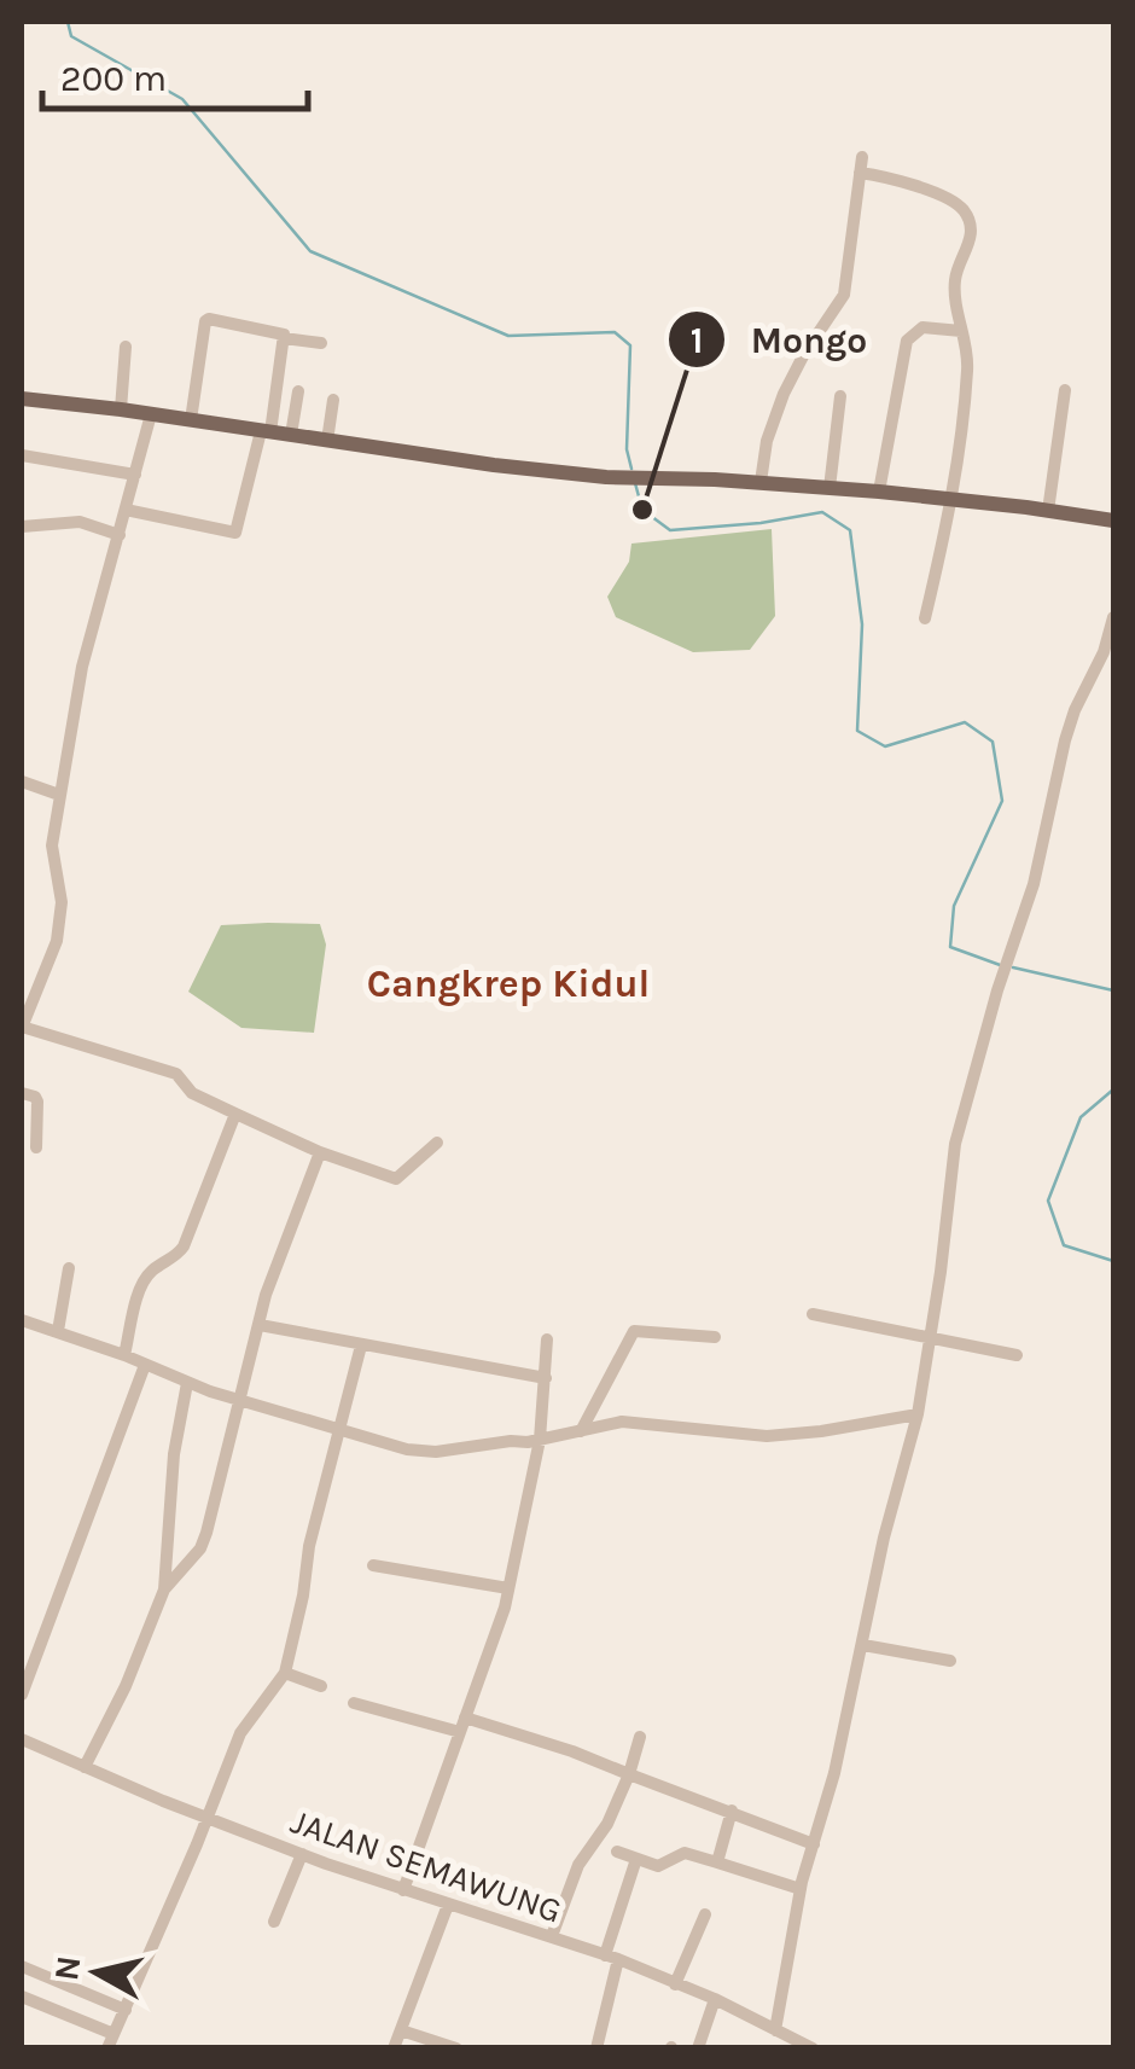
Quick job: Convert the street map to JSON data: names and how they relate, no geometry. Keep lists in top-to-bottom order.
{
  "streets": {
    "street": ["JALAN SEMAWUNG"]
  },
  "districts": ["Cangkrep Kidul"],
  "places": ["Mongo"],
  "scale_bar": "200 m",
  "north": "left"
}
